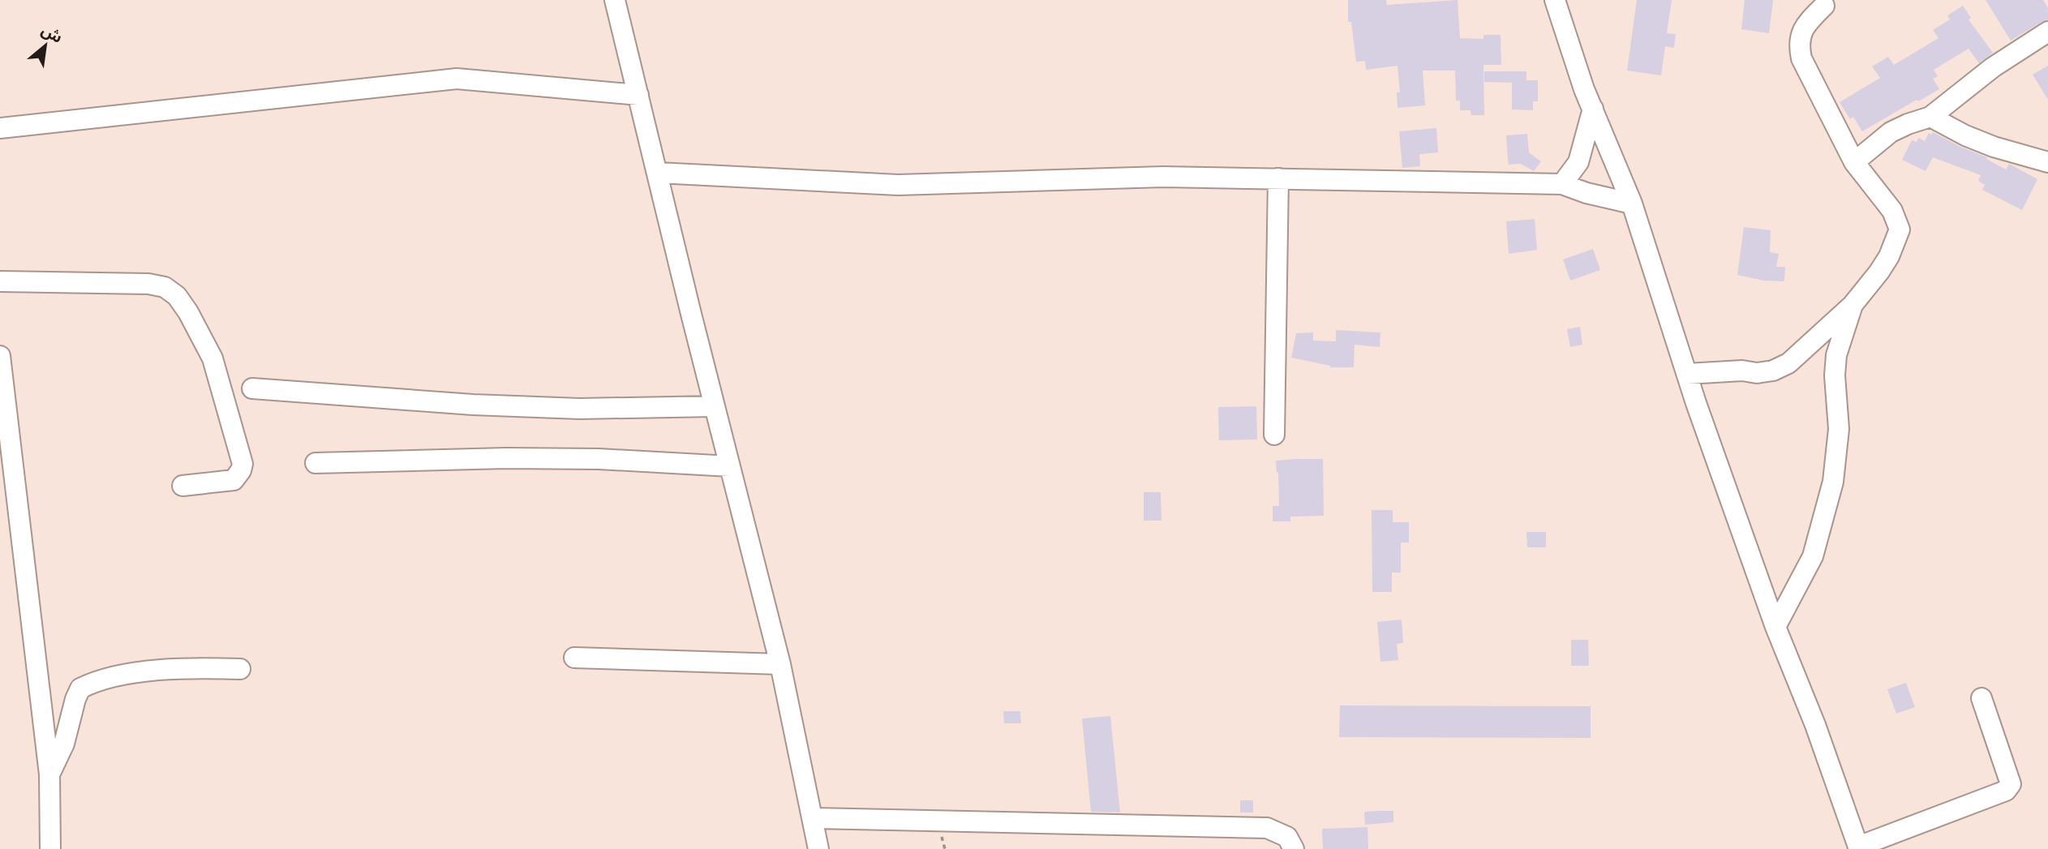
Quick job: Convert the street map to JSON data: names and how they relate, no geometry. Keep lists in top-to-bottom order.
{
  "north": "top right"
}
